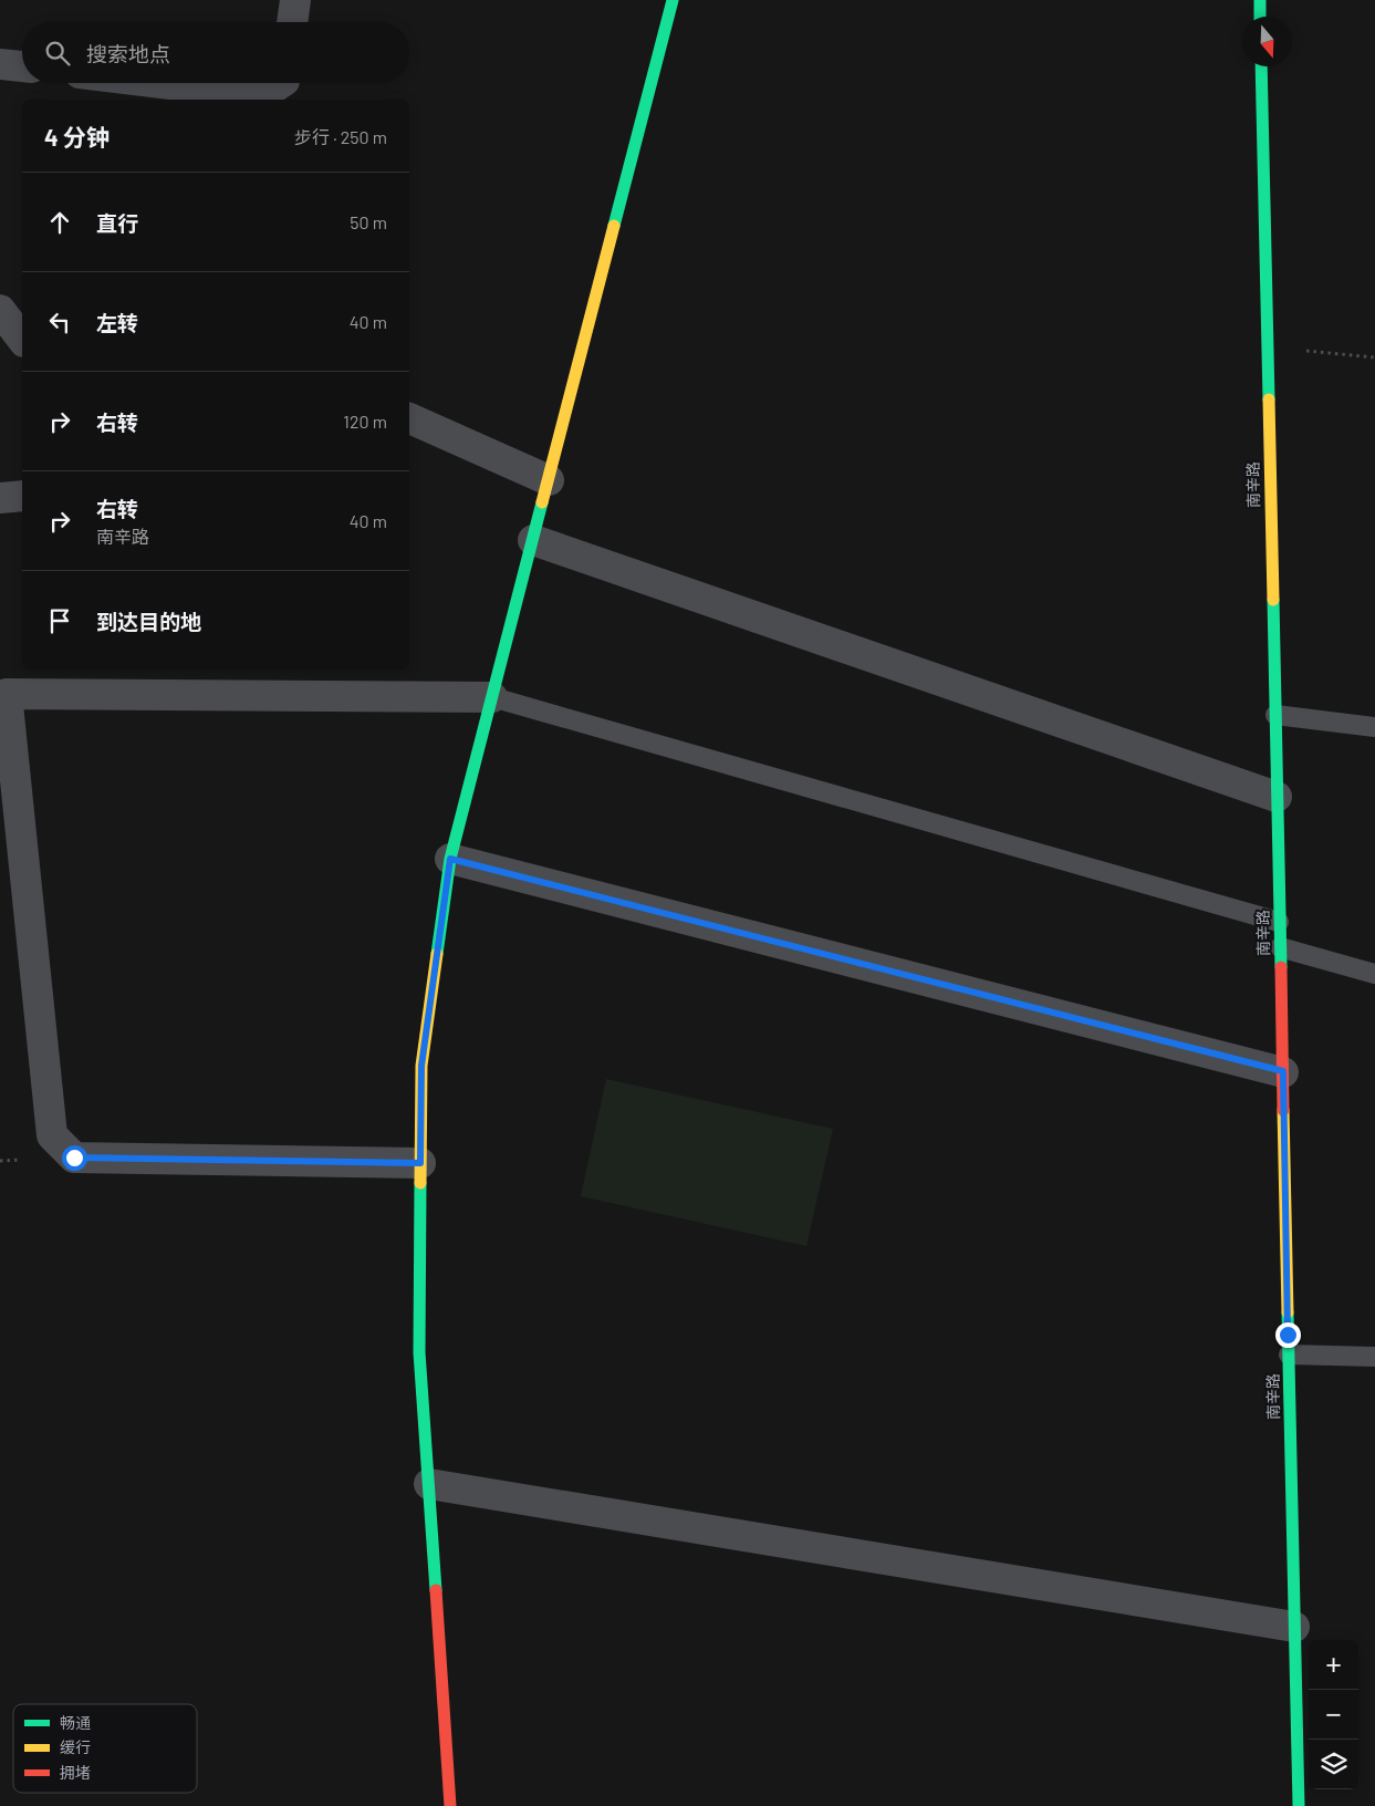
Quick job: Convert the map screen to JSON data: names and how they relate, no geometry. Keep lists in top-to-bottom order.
{
  "streets": {
    "street": ["南辛路"]
  },
  "legend": ["畅通", "缓行", "拥堵"],
  "north": "bottom",
  "page": {
    "search": "搜索地点",
    "heading": ["4 分钟", "步行 · 250 m"],
    "list": [
      ["直行", "50 m"],
      ["左转", "40 m"],
      ["右转", "120 m"],
      ["右转", "南辛路", "40 m"],
      "到达目的地"
    ],
    "map_buttons": ["+", "−"]
  }
}
